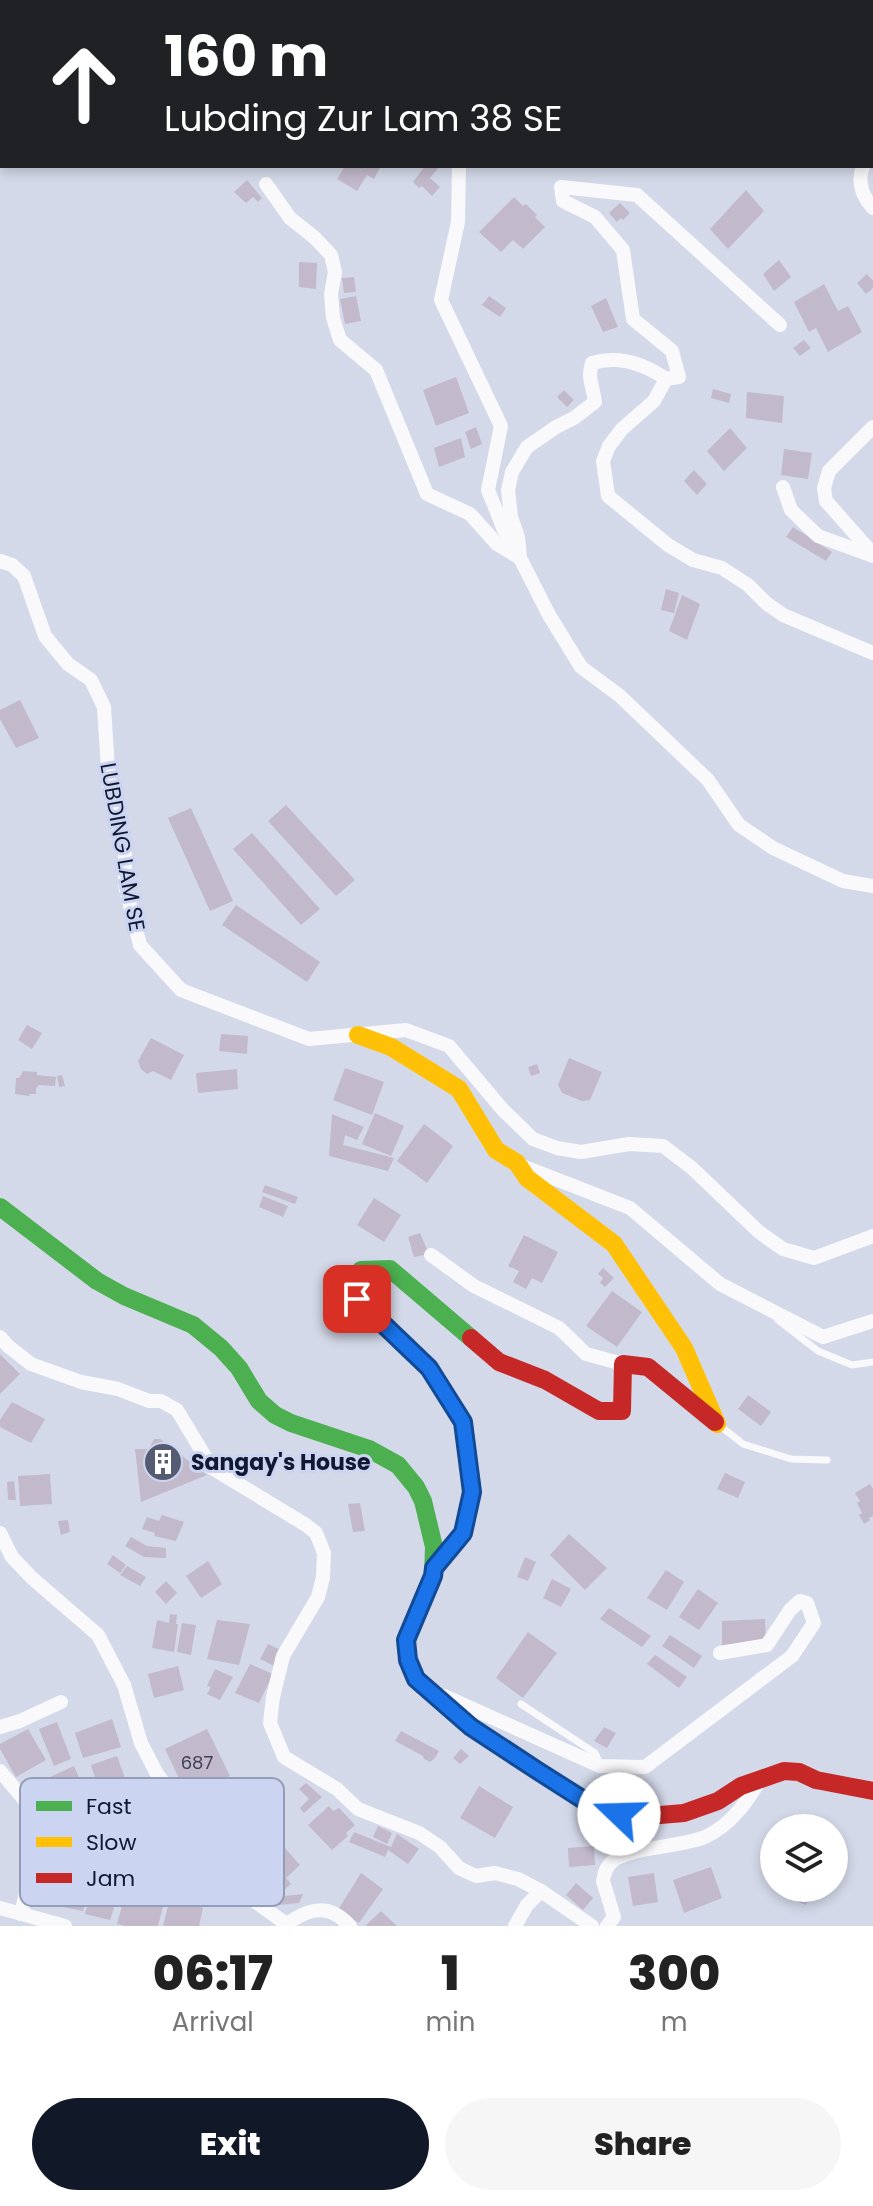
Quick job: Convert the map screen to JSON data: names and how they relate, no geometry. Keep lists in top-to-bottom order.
{
  "streets": {
    "street": ["LUBDING LAM SE"]
  },
  "places": {
    "building": ["Sangay's House"]
  },
  "house_numbers": ["687"],
  "legend": ["Fast", "Slow", "Jam"],
  "page": {
    "turn": ["160 m", "Lubding Zur Lam 38 SE"],
    "eta": [
      "06:17",
      "Arrival",
      "1",
      "min",
      "300",
      "m"
    ],
    "buttons": ["Exit", "Share"]
  }
}
